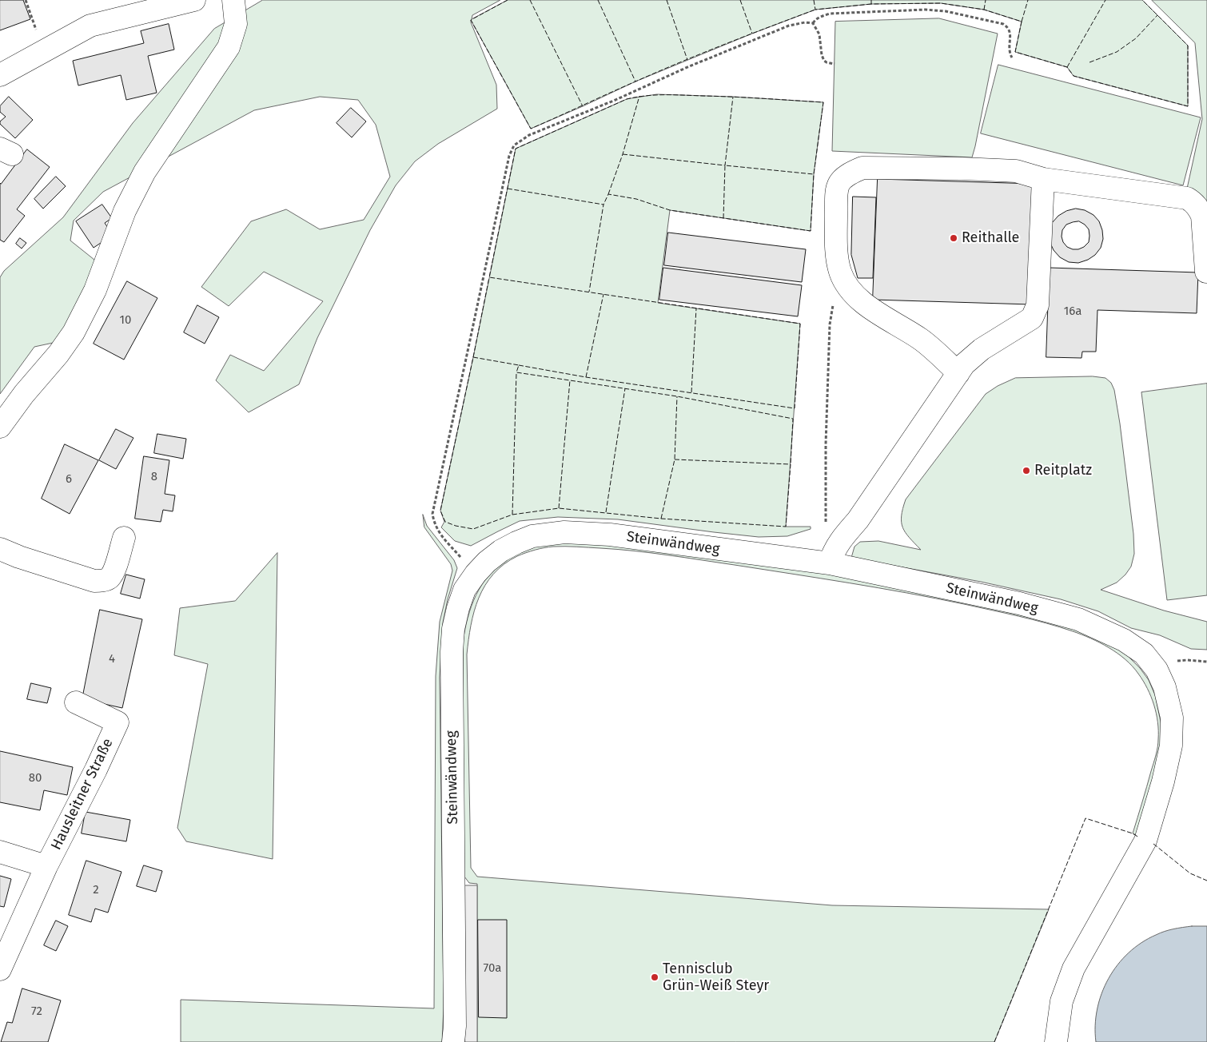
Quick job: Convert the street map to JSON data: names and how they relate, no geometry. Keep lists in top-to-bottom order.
{
  "streets": {
    "street": ["Steinwändweg", "Hausleitner Straße"]
  },
  "places": ["Reithalle", "Reitplatz", "Tennisclub Grün-Weiß Steyr"],
  "house_numbers": [
    "16a",
    "10",
    "8",
    "6",
    "4",
    "80",
    "2",
    "70a",
    "72"
  ]
}
